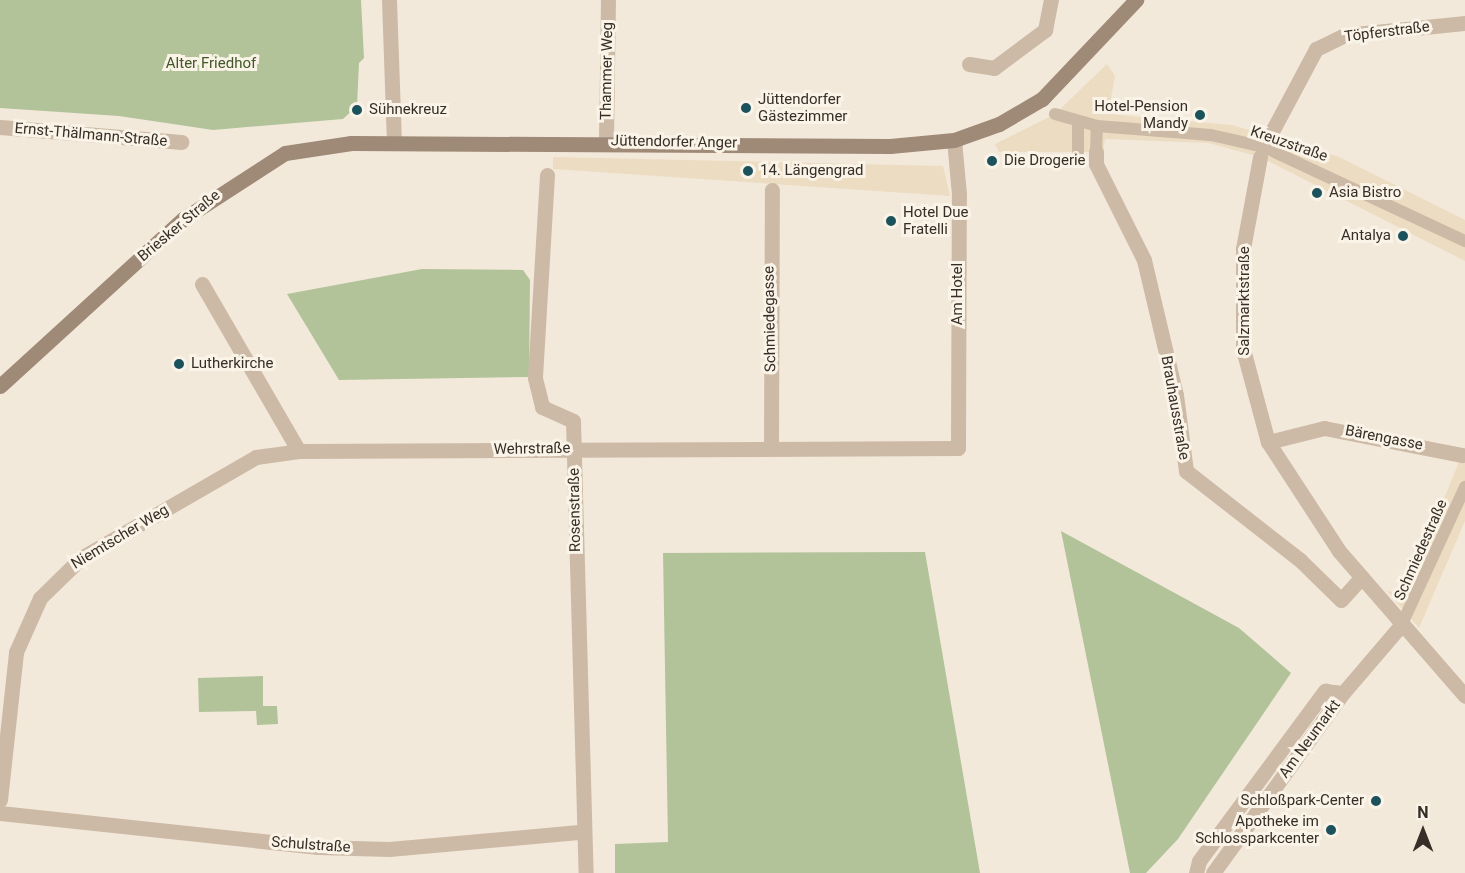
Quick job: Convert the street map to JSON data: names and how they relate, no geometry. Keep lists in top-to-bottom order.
{
  "streets": {
    "main road": ["Jüttendorfer Anger", "Briesker Straße"],
    "street": [
      "Töpferstraße",
      "Thammer Weg",
      "Ernst-Thälmann-Straße",
      "Kreuzstraße",
      "Am Hotel",
      "Salzmarktstraße",
      "Schmiedegasse",
      "Brauhausstraße",
      "Bärengasse",
      "Wehrstraße",
      "Rosenstraße",
      "Niemtscher Weg",
      "Schmiedestraße",
      "Am Neumarkt",
      "Schulstraße"
    ]
  },
  "crossings": [
    ["Töpferstraße", "Kreuzstraße"],
    ["Töpferstraße", "Salzmarktstraße"],
    ["Thammer Weg", "Jüttendorfer Anger"],
    ["Jüttendorfer Anger", "Briesker Straße"],
    ["Jüttendorfer Anger", "Am Hotel"],
    ["Kreuzstraße", "Salzmarktstraße"],
    ["Kreuzstraße", "Brauhausstraße"],
    ["Am Hotel", "Wehrstraße"],
    ["Salzmarktstraße", "Brauhausstraße"],
    ["Salzmarktstraße", "Bärengasse"],
    ["Salzmarktstraße", "Schmiedestraße"],
    ["Salzmarktstraße", "Am Neumarkt"],
    ["Schmiedegasse", "Wehrstraße"],
    ["Wehrstraße", "Rosenstraße"],
    ["Wehrstraße", "Niemtscher Weg"],
    ["Rosenstraße", "Schulstraße"],
    ["Schmiedestraße", "Am Neumarkt"]
  ],
  "parks": ["Alter Friedhof"],
  "places": [
    "Jüttendorfer Gästezimmer",
    "Sühnekreuz",
    "Hotel-Pension Mandy",
    "Die Drogerie",
    "14. Längengrad",
    "Asia Bistro",
    "Hotel Due Fratelli",
    "Antalya",
    "Lutherkirche",
    "Schloßpark-Center",
    "Apotheke im Schlossparkcenter"
  ],
  "north": "top"
}
